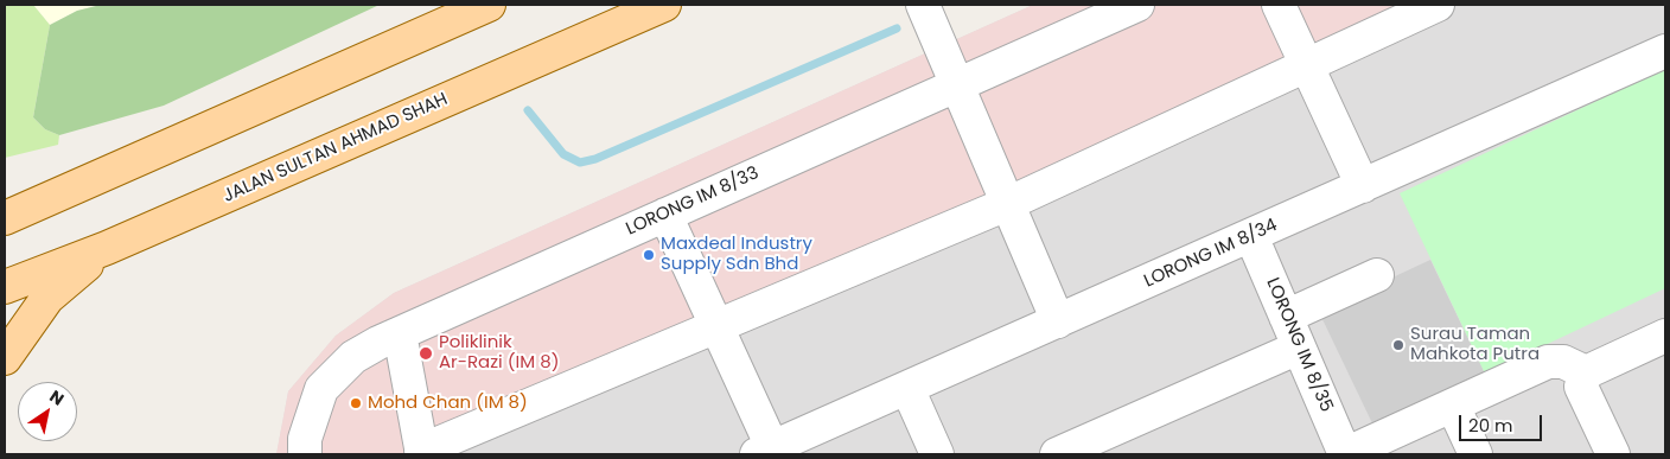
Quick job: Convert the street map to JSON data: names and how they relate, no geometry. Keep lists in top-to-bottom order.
{
  "streets": {
    "main road": ["JALAN SULTAN AHMAD SHAH"],
    "street": ["LORONG IM 8/33", "LORONG IM 8/34", "LORONG IM 8/35"]
  },
  "crossings": [
    ["LORONG IM 8/34", "LORONG IM 8/35"]
  ],
  "places": [
    "Maxdeal Industry Supply Sdn Bhd",
    "Surau Taman Mahkota Putra",
    "Poliklinik Ar-Razi (IM 8)",
    "Mohd Chan (IM 8)"
  ],
  "scale_bar": "20 m",
  "north": "top right"
}
